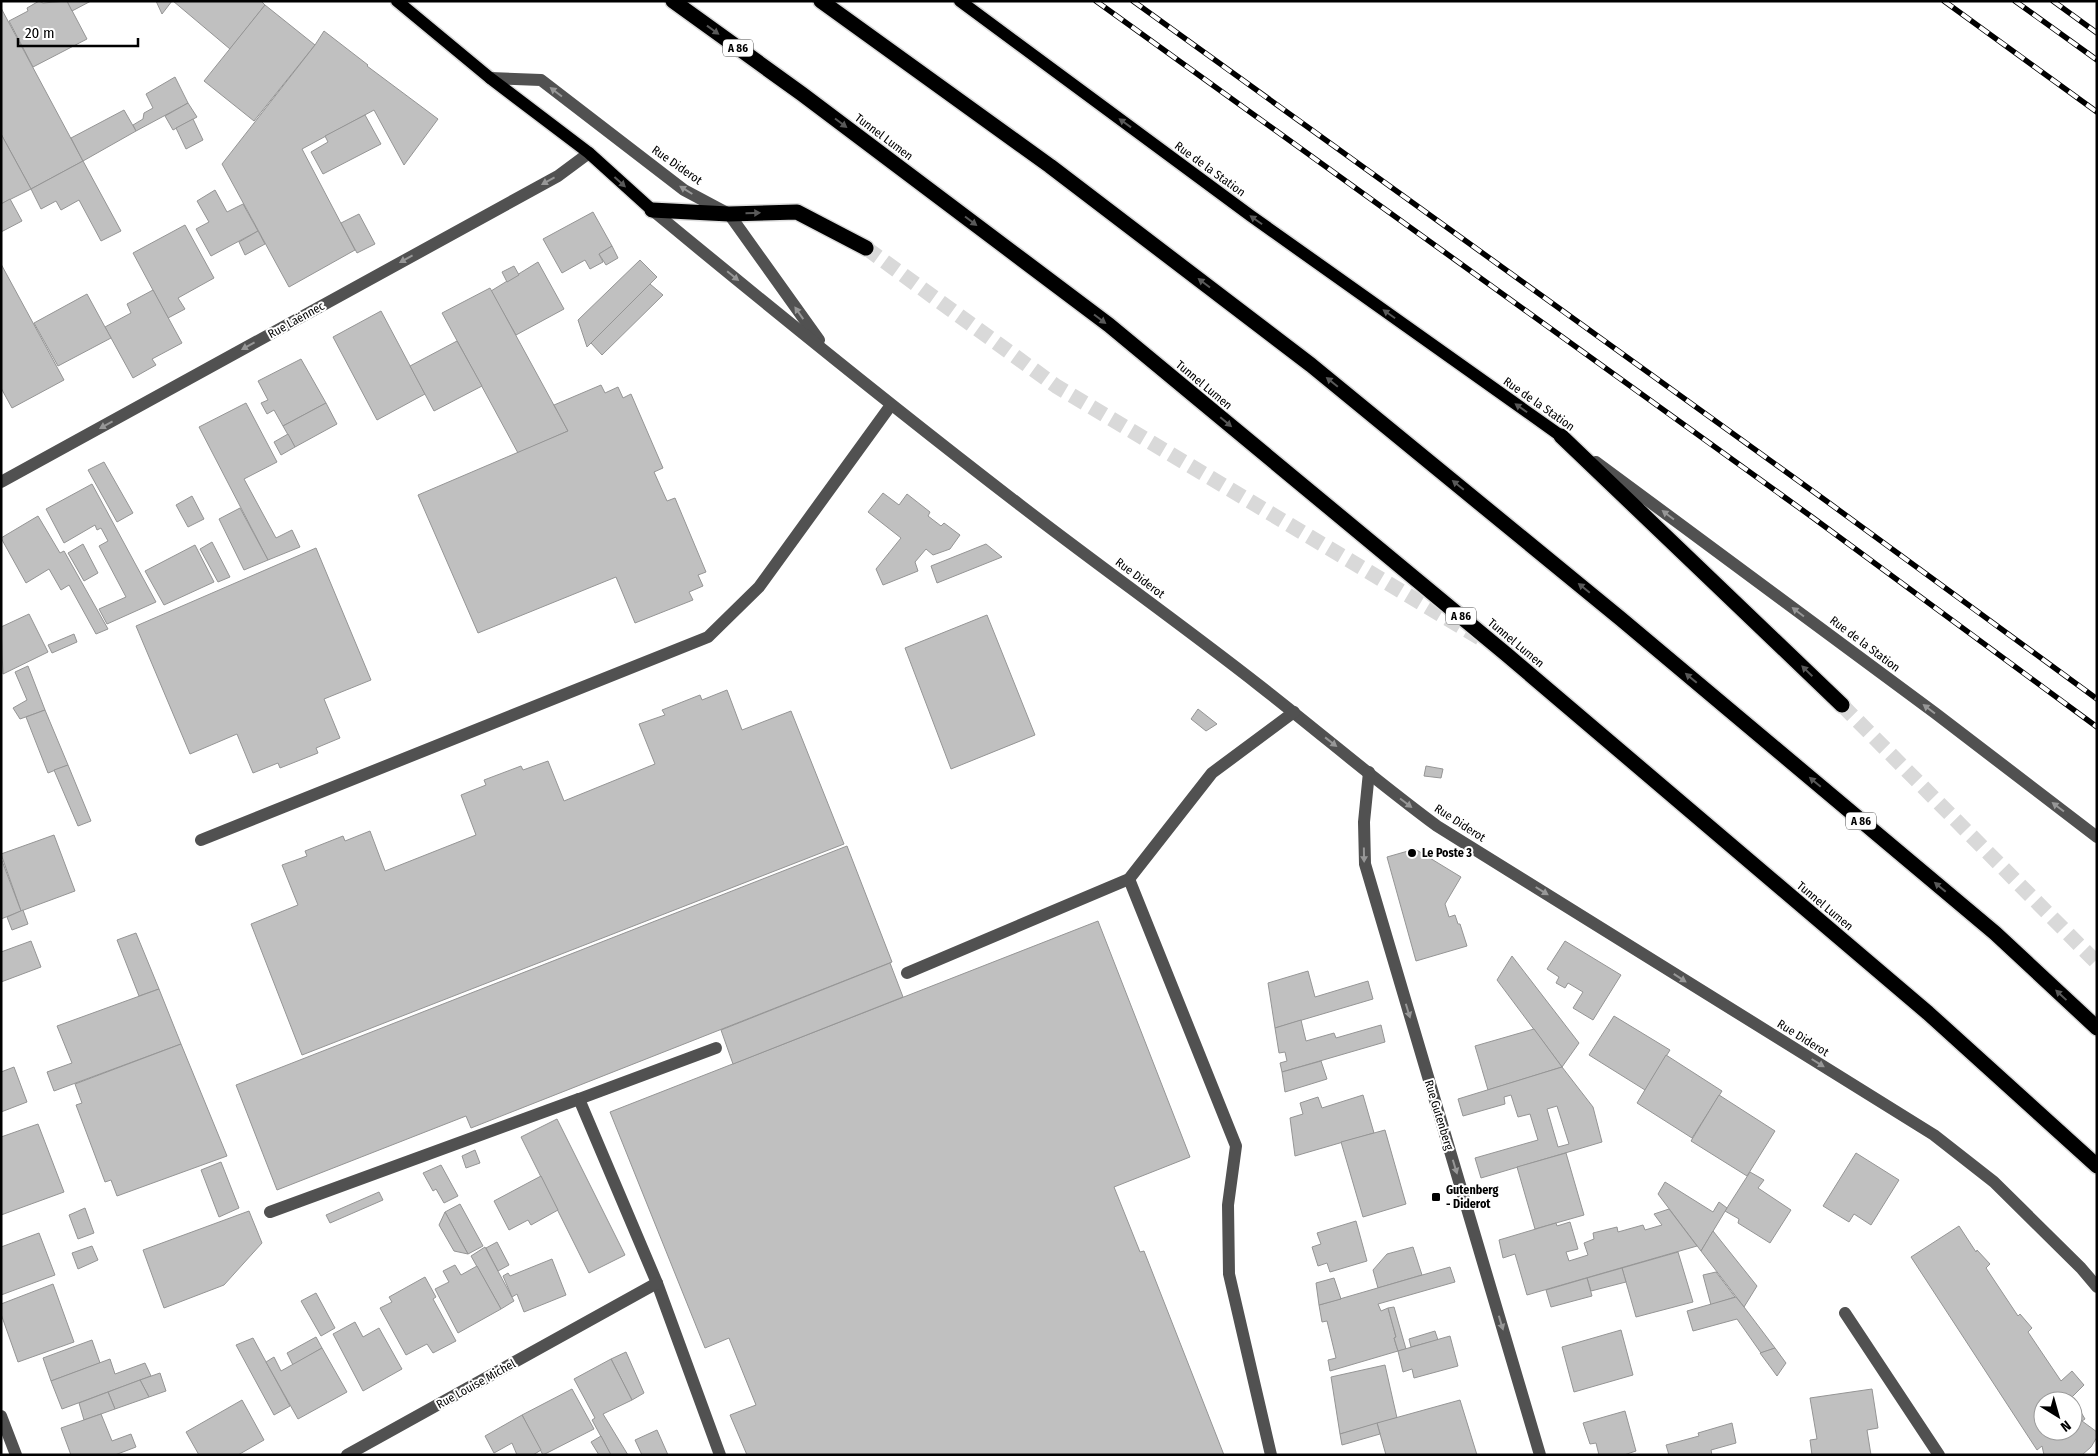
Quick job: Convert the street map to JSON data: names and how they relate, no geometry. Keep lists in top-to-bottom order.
{
  "streets": {
    "highway": ["A 86", "Tunnel Lumen"],
    "main road": ["Rue Diderot", "Rue de la Station"],
    "street": ["Rue Laënnec", "Rue Gutenberg", "Rue Louise Michel"]
  },
  "crossings": [
    ["Rue Diderot", "Rue Laënnec"],
    ["Rue Diderot", "Rue Gutenberg"]
  ],
  "one_way": ["Rue de la Station", "Rue Laënnec", "Rue Gutenberg"],
  "places": {
    "other": ["Le Poste 3"],
    "transit": ["Gutenberg - Diderot"]
  },
  "scale_bar": "20 m",
  "north": "bottom right"
}
